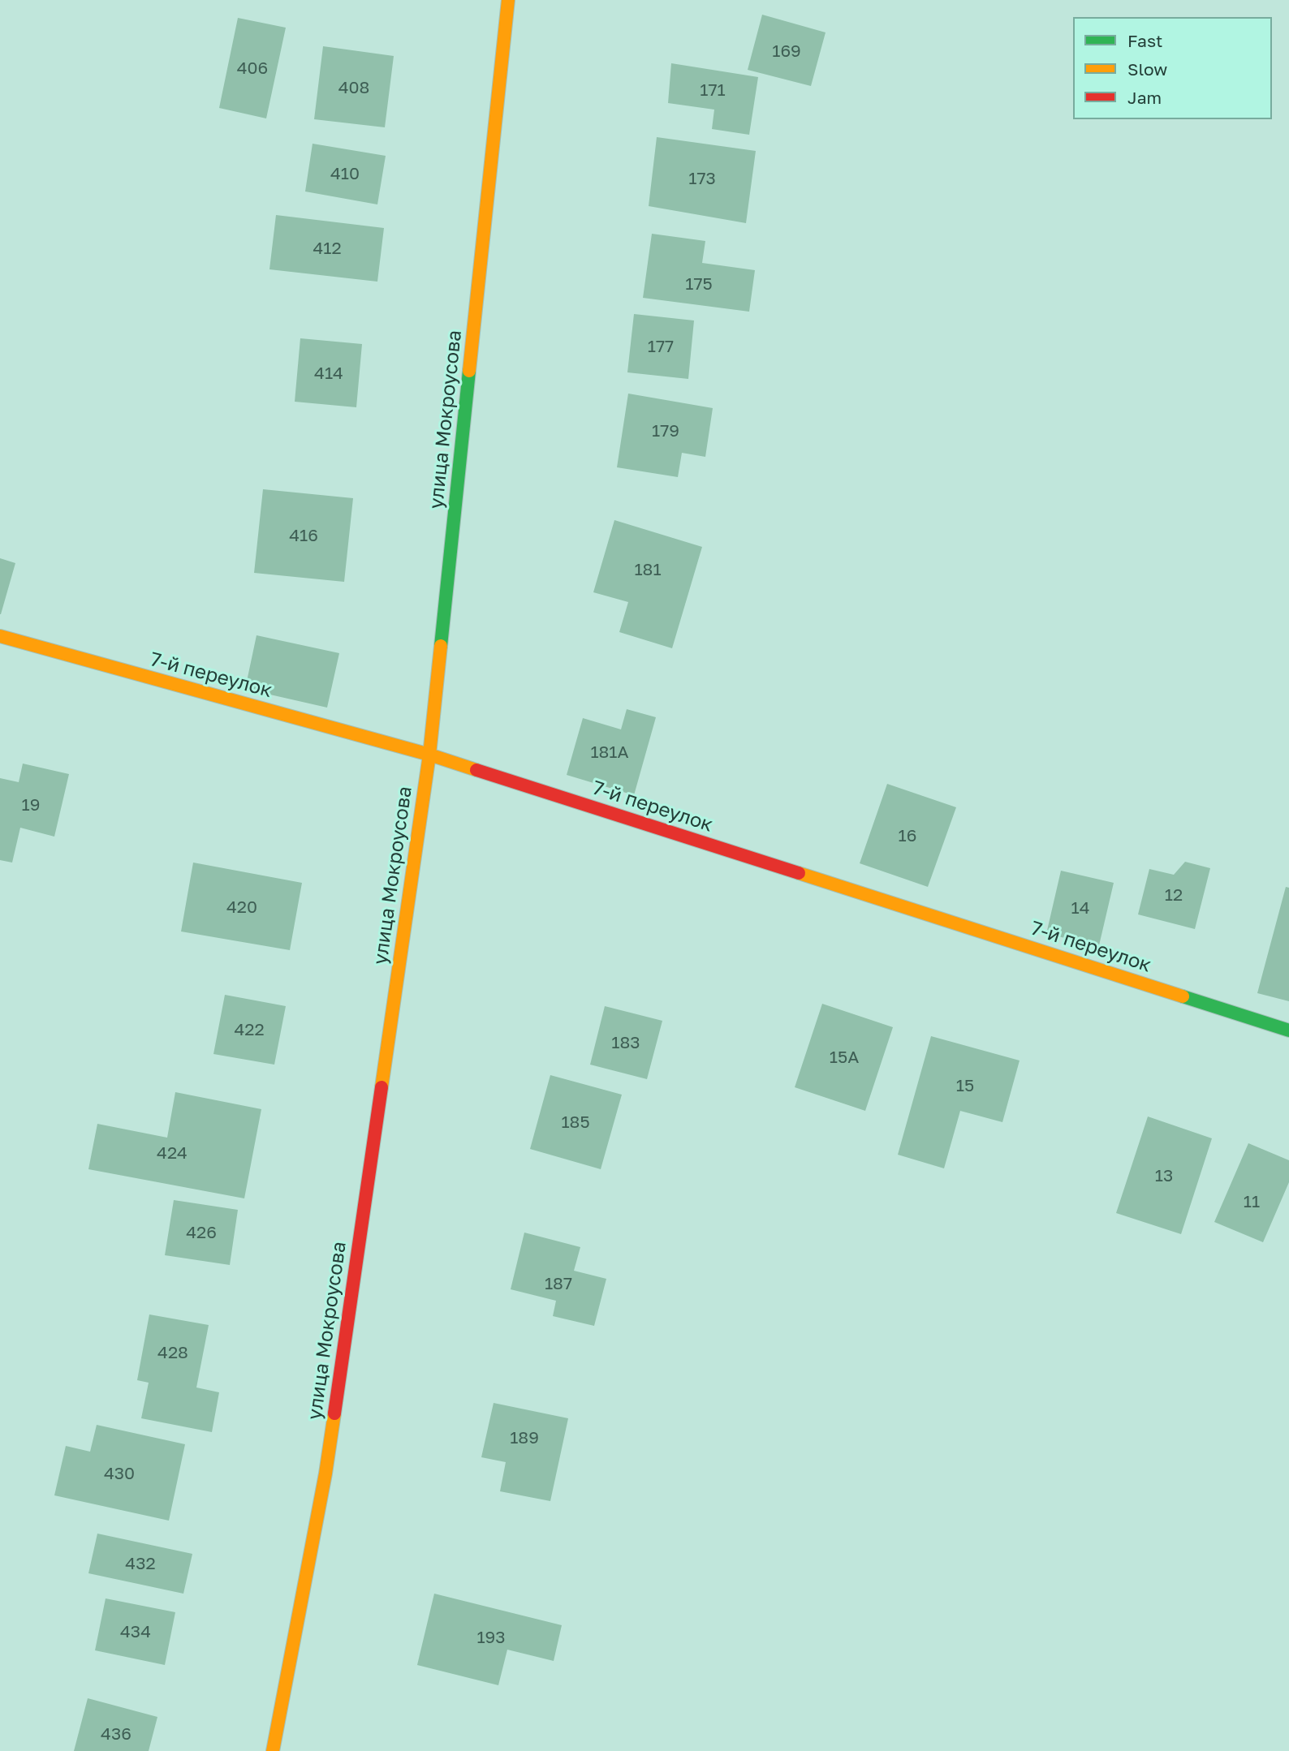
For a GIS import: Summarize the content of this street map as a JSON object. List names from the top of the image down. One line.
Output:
{"streets":{"street":["улица Мокроусова","7-й переулок"]},"crossings":[["улица Мокроусова","7-й переулок"]],"house_numbers":["169","406","408","171","410","173","412","175","177","414","179","416","181","181А","19","16","12","420","14","422","183","15А","15","185","424","13","11","426","187","428","189","430","432","434","193","436"],"legend":["Fast","Slow","Jam"]}
